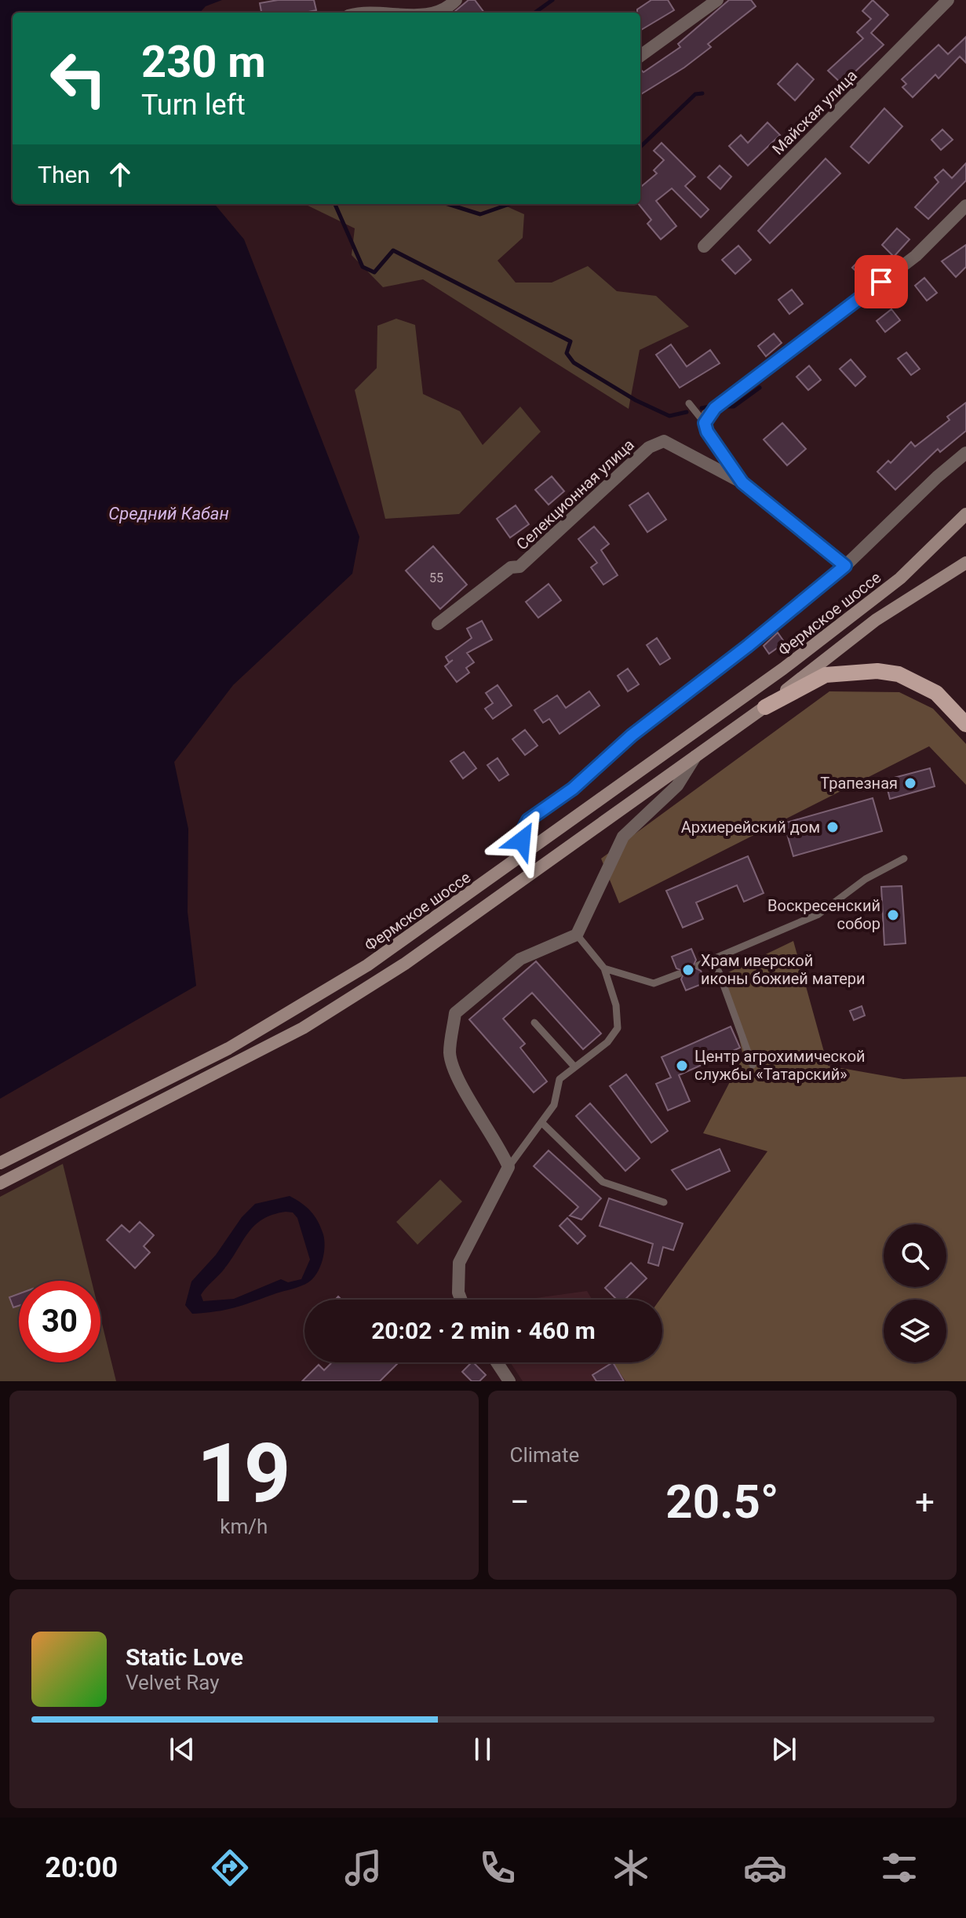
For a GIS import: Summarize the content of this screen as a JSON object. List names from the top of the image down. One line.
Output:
{"streets":{"main road":["Фермское шоссе"],"street":["Майская улица","Селекционная улица"]},"water":["Средний Кабан"],"places":["Трапезная","Архиерейский дом","Воскресенский собор","Храм иверской иконы божией матери","Центр агрохимической службы «Татарский»"],"house_numbers":["55"],"page":{"turn":["230 m","Turn left"],"then":"Then","limit":"30","trip":"20:02 · 2 min · 460 m","tile":[["19","km/h"],"Climate"],"heat":["−","20.5°","+"],"song":["Static Love","Velvet Ray"],"tabs":"20:00"}}
